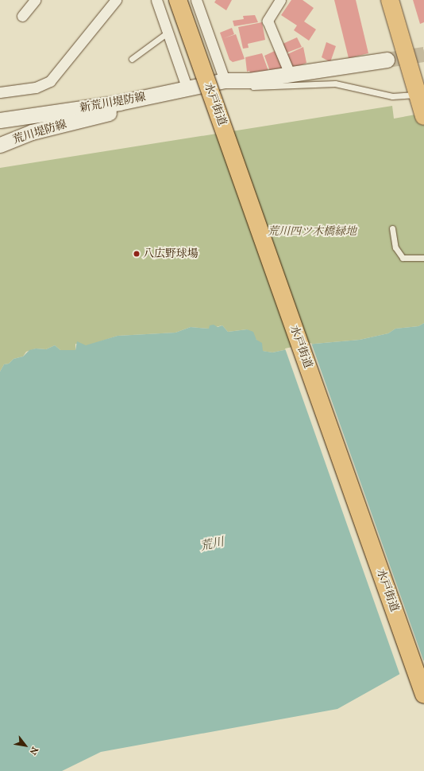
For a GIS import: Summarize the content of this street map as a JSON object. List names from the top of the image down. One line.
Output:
{"streets":{"highway":["水戸街道"],"main road":["新荒川堤防線","荒川堤防線"]},"crossings":[["新荒川堤防線","荒川堤防線"]],"water":["荒川"],"parks":["荒川四ツ木橋緑地"],"places":["八広野球場"],"north":"bottom right"}
